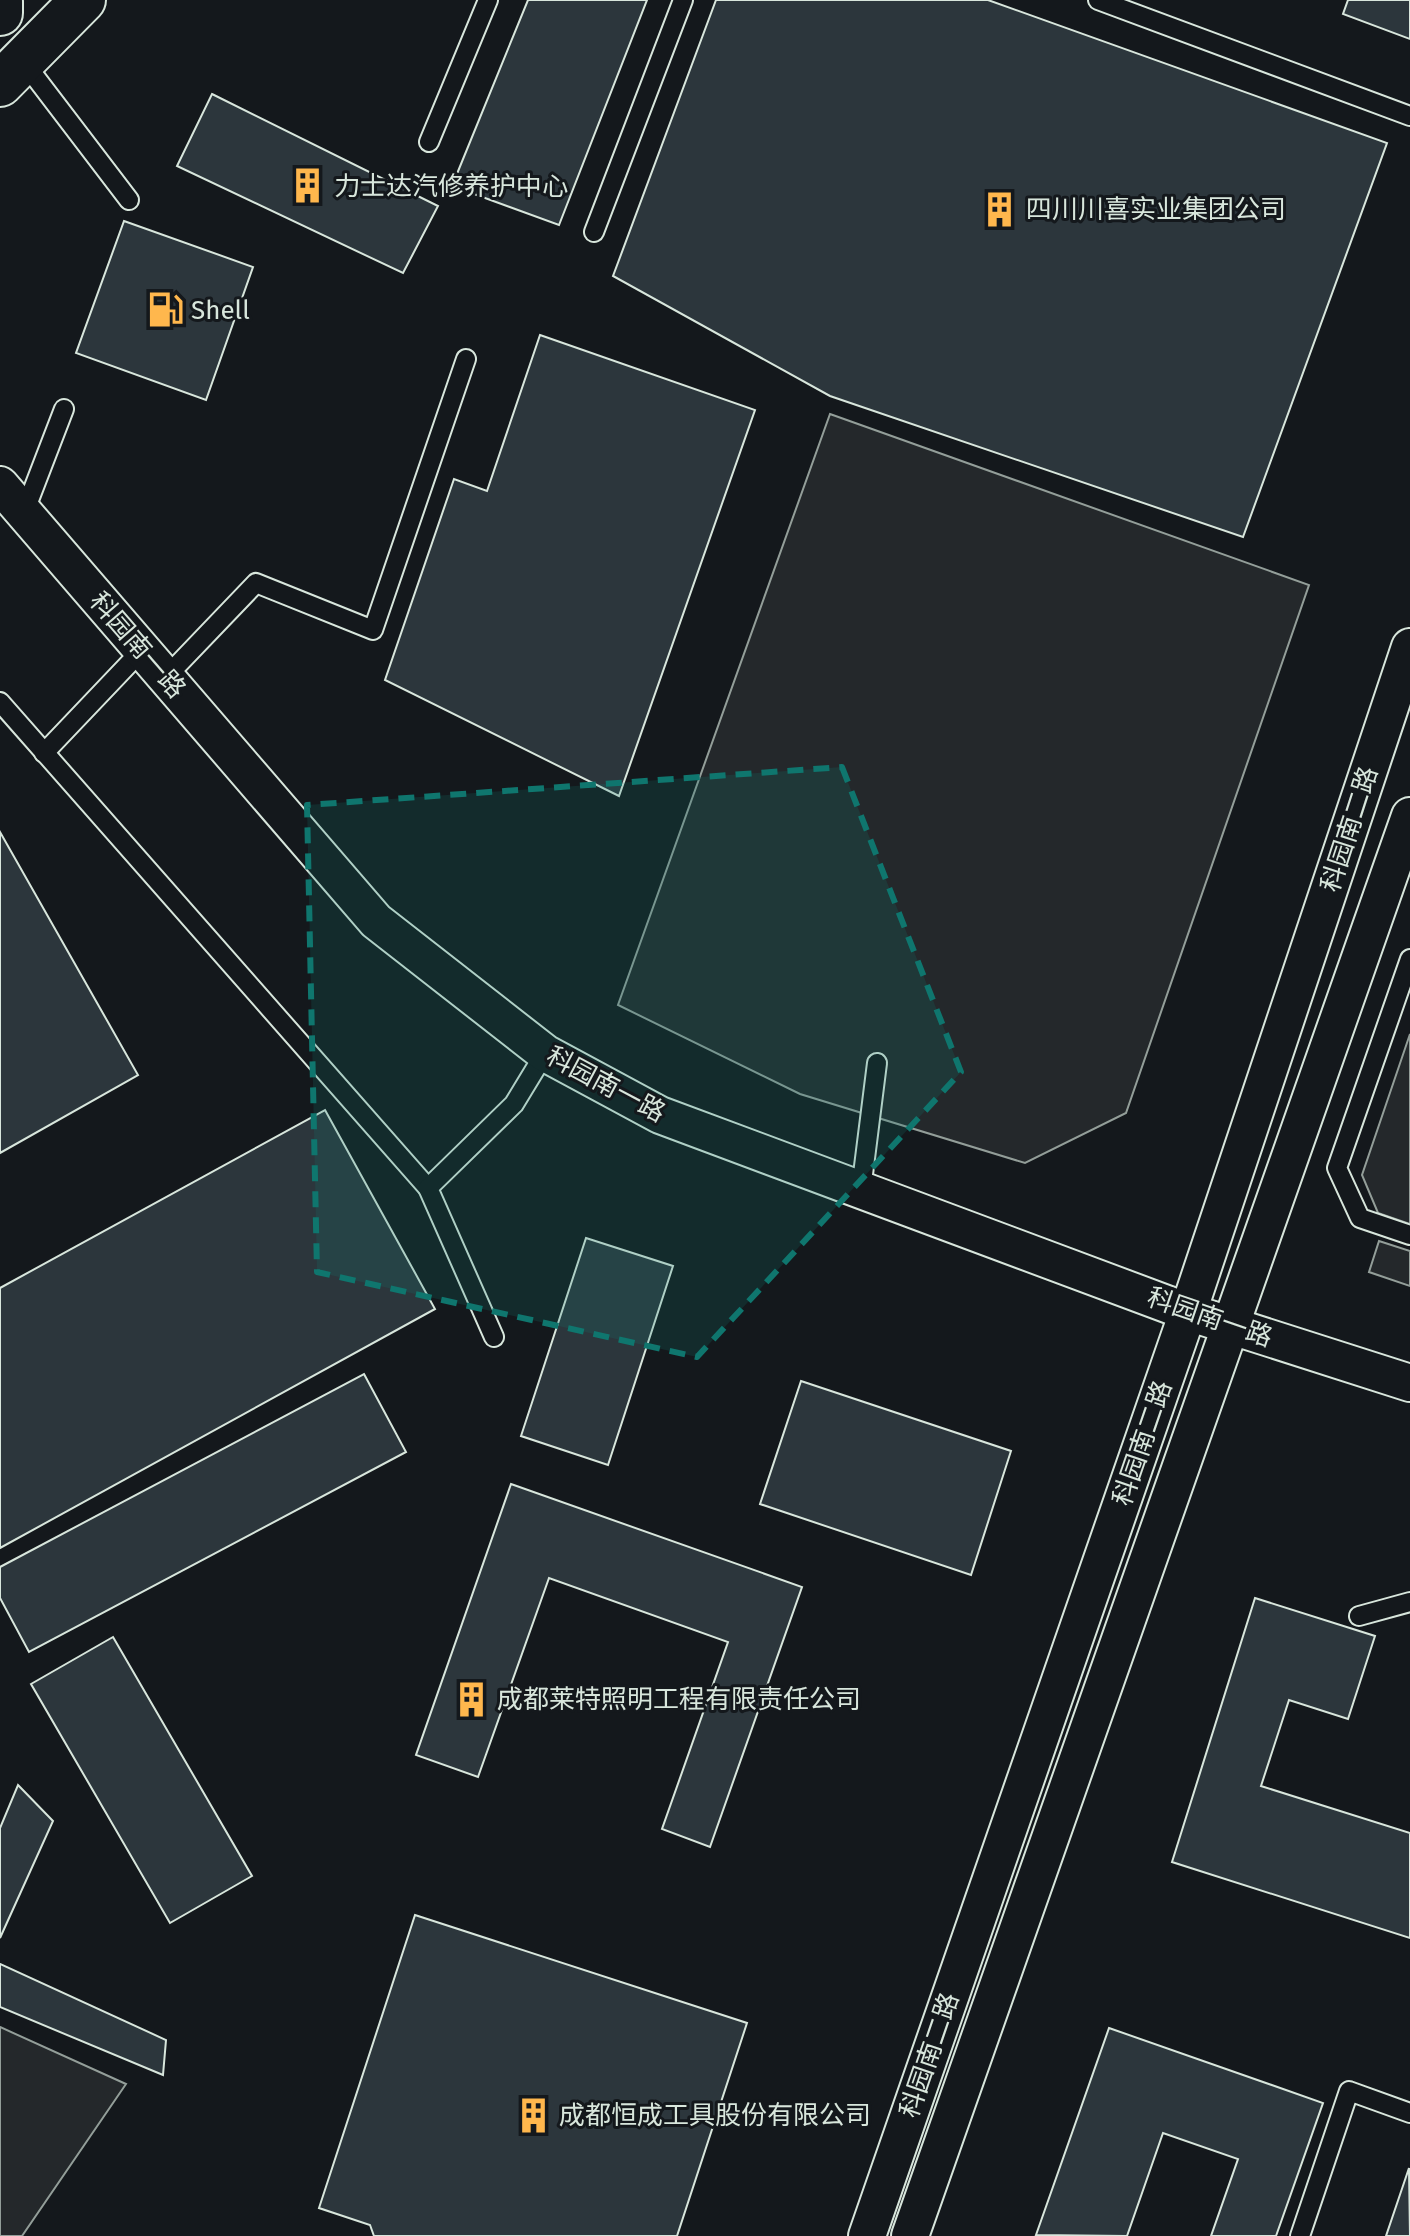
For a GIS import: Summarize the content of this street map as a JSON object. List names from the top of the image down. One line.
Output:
{"streets":{"street":["科园南一路","科园南二路"]},"crossings":[["科园南一路","科园南二路"]],"places":{"building":["力士达汽修养护中心","四川川喜实业集团公司","成都莱特照明工程有限责任公司","成都恒成工具股份有限公司"],"fuel station":["Shell"]}}
